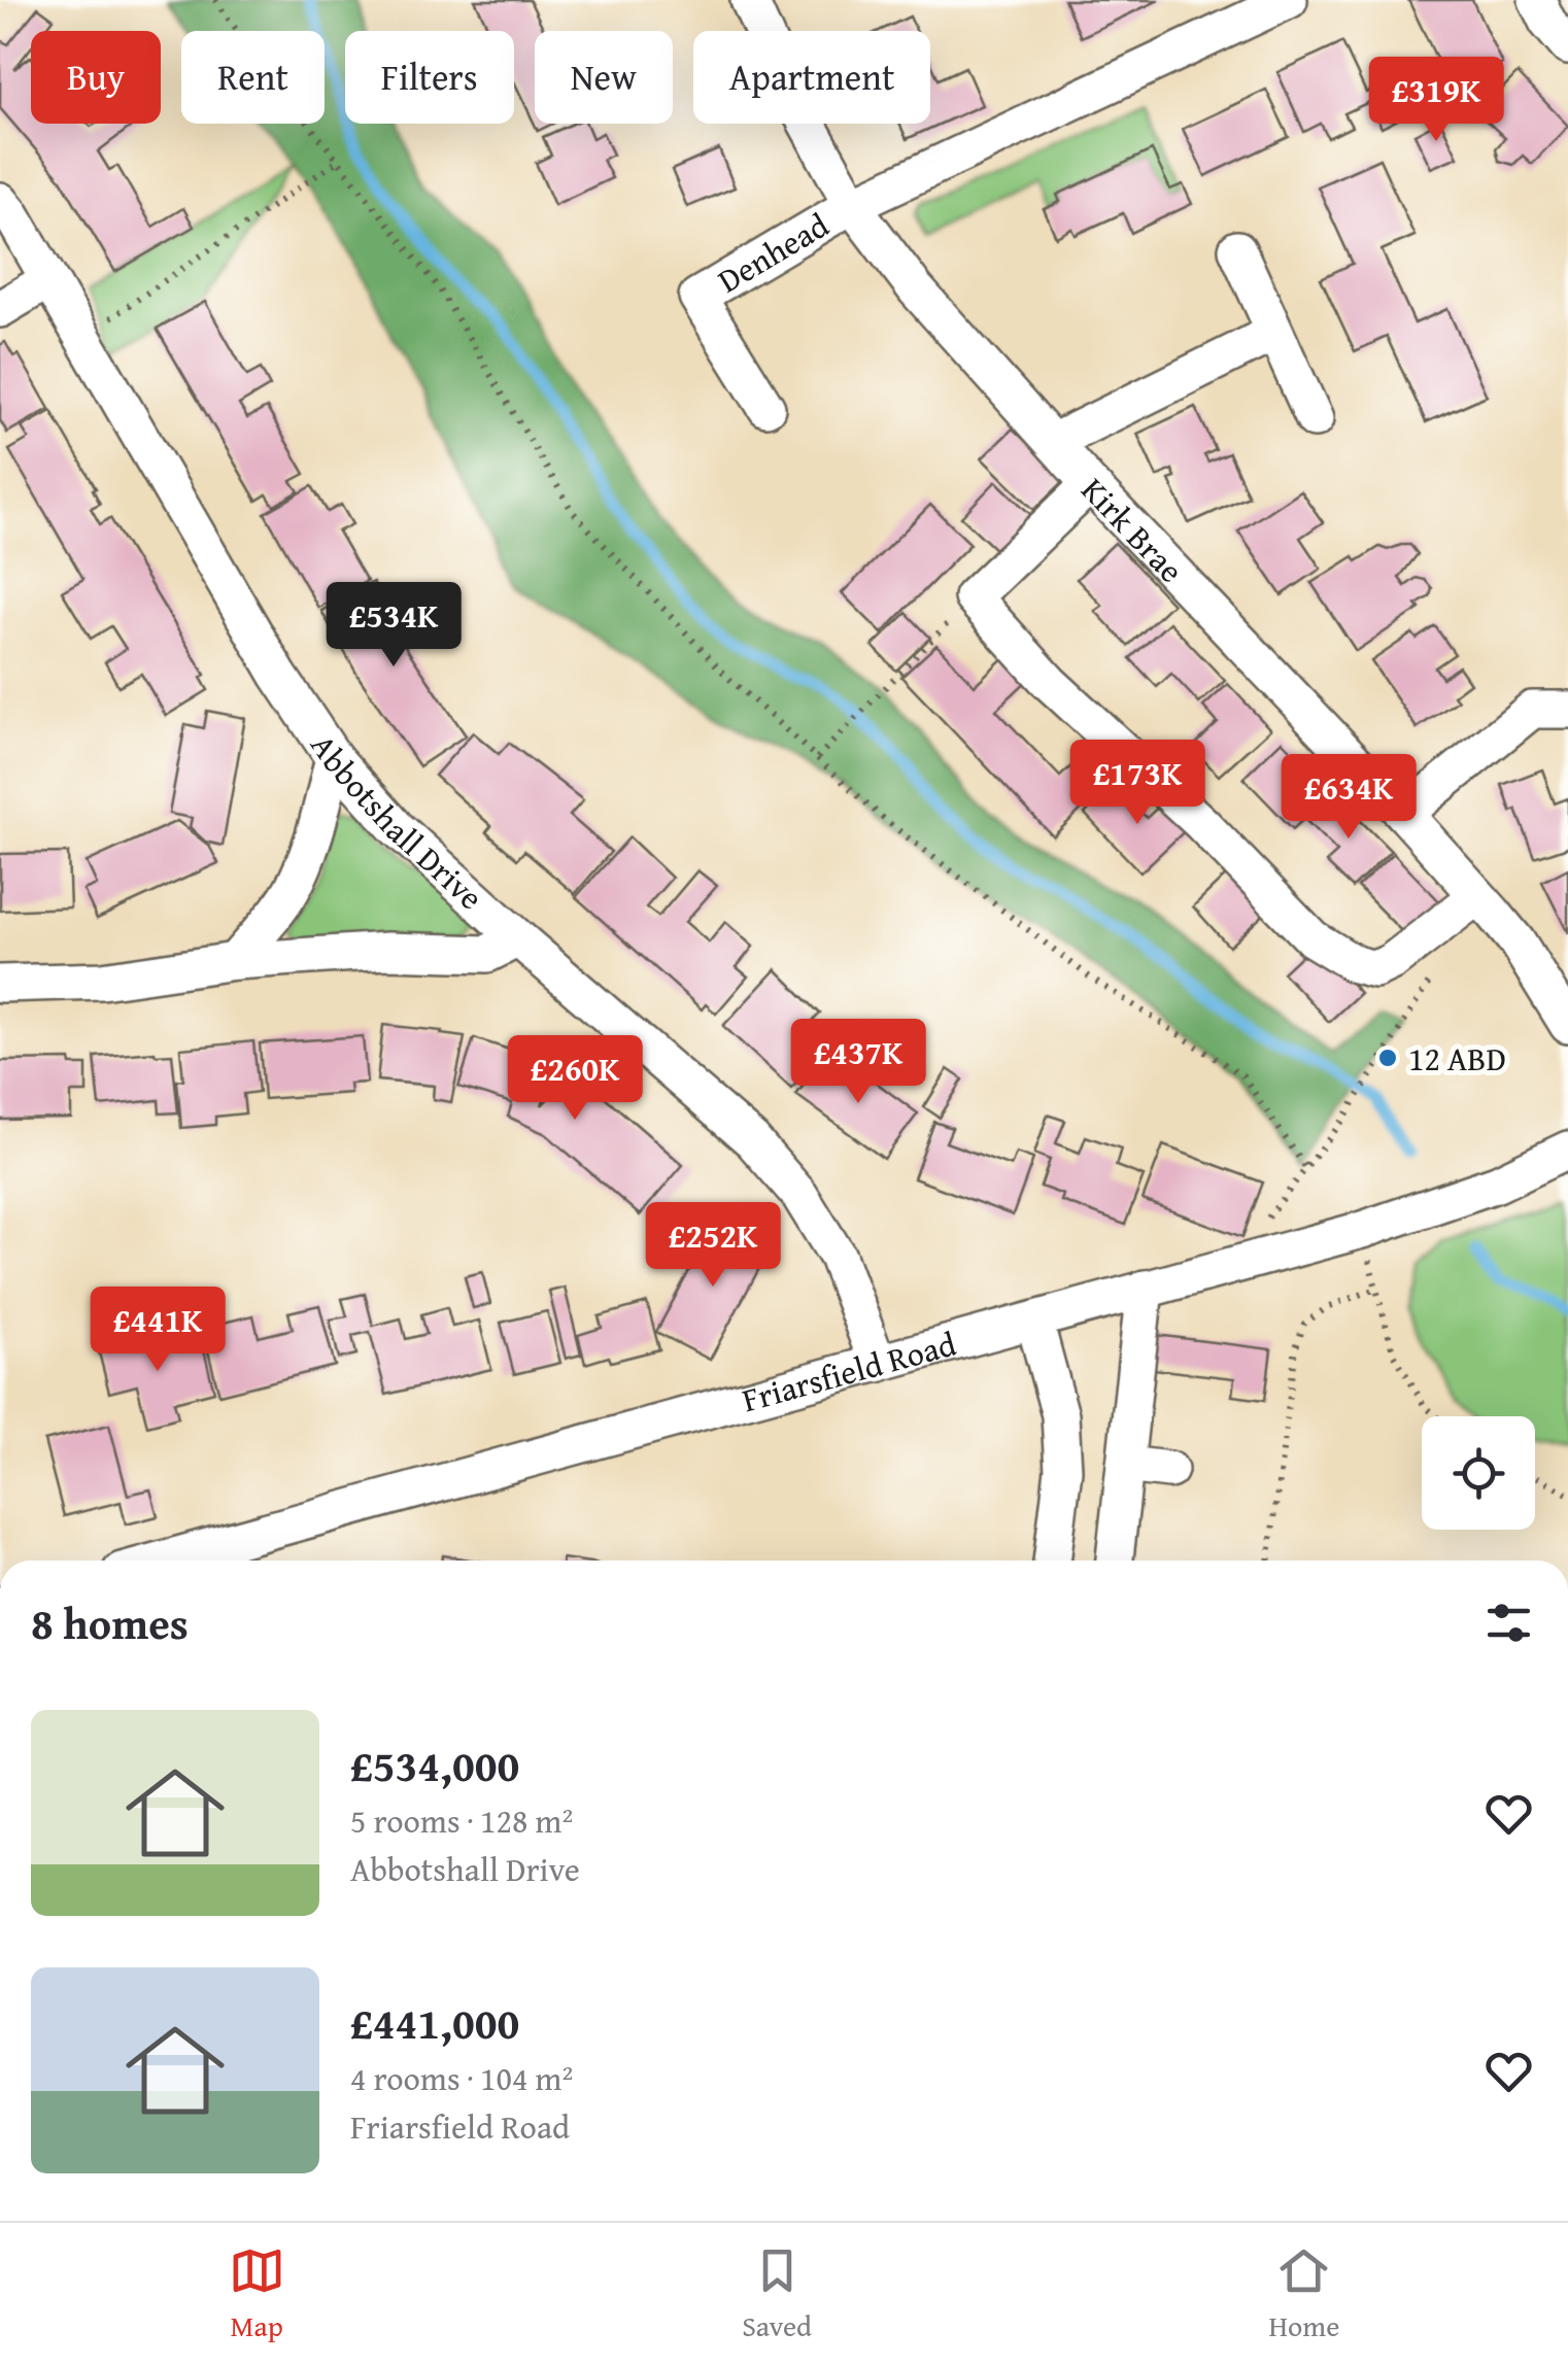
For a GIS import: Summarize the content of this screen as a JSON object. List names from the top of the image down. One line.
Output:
{"streets":{"street":["Denhead","Kirk Brae","Abbotshall Drive","Friarsfield Road"]},"crossings":[["Denhead","Kirk Brae"],["Abbotshall Drive","Friarsfield Road"]],"places":["12 ABD"],"page":{"chip":["Buy","Rent","Filters","New","Apartment"],"price":["£319K","£534K","£173K","£634K","£437K","£260K","£252K","£441K"],"heading":"8 homes","list":[{"name":"£534,000","note":"5 rooms · 128 m² · Abbotshall Drive"},{"name":"£441,000","note":"4 rooms · 104 m² · Friarsfield Road"}],"tabs":["Map","Saved","Home"]}}
